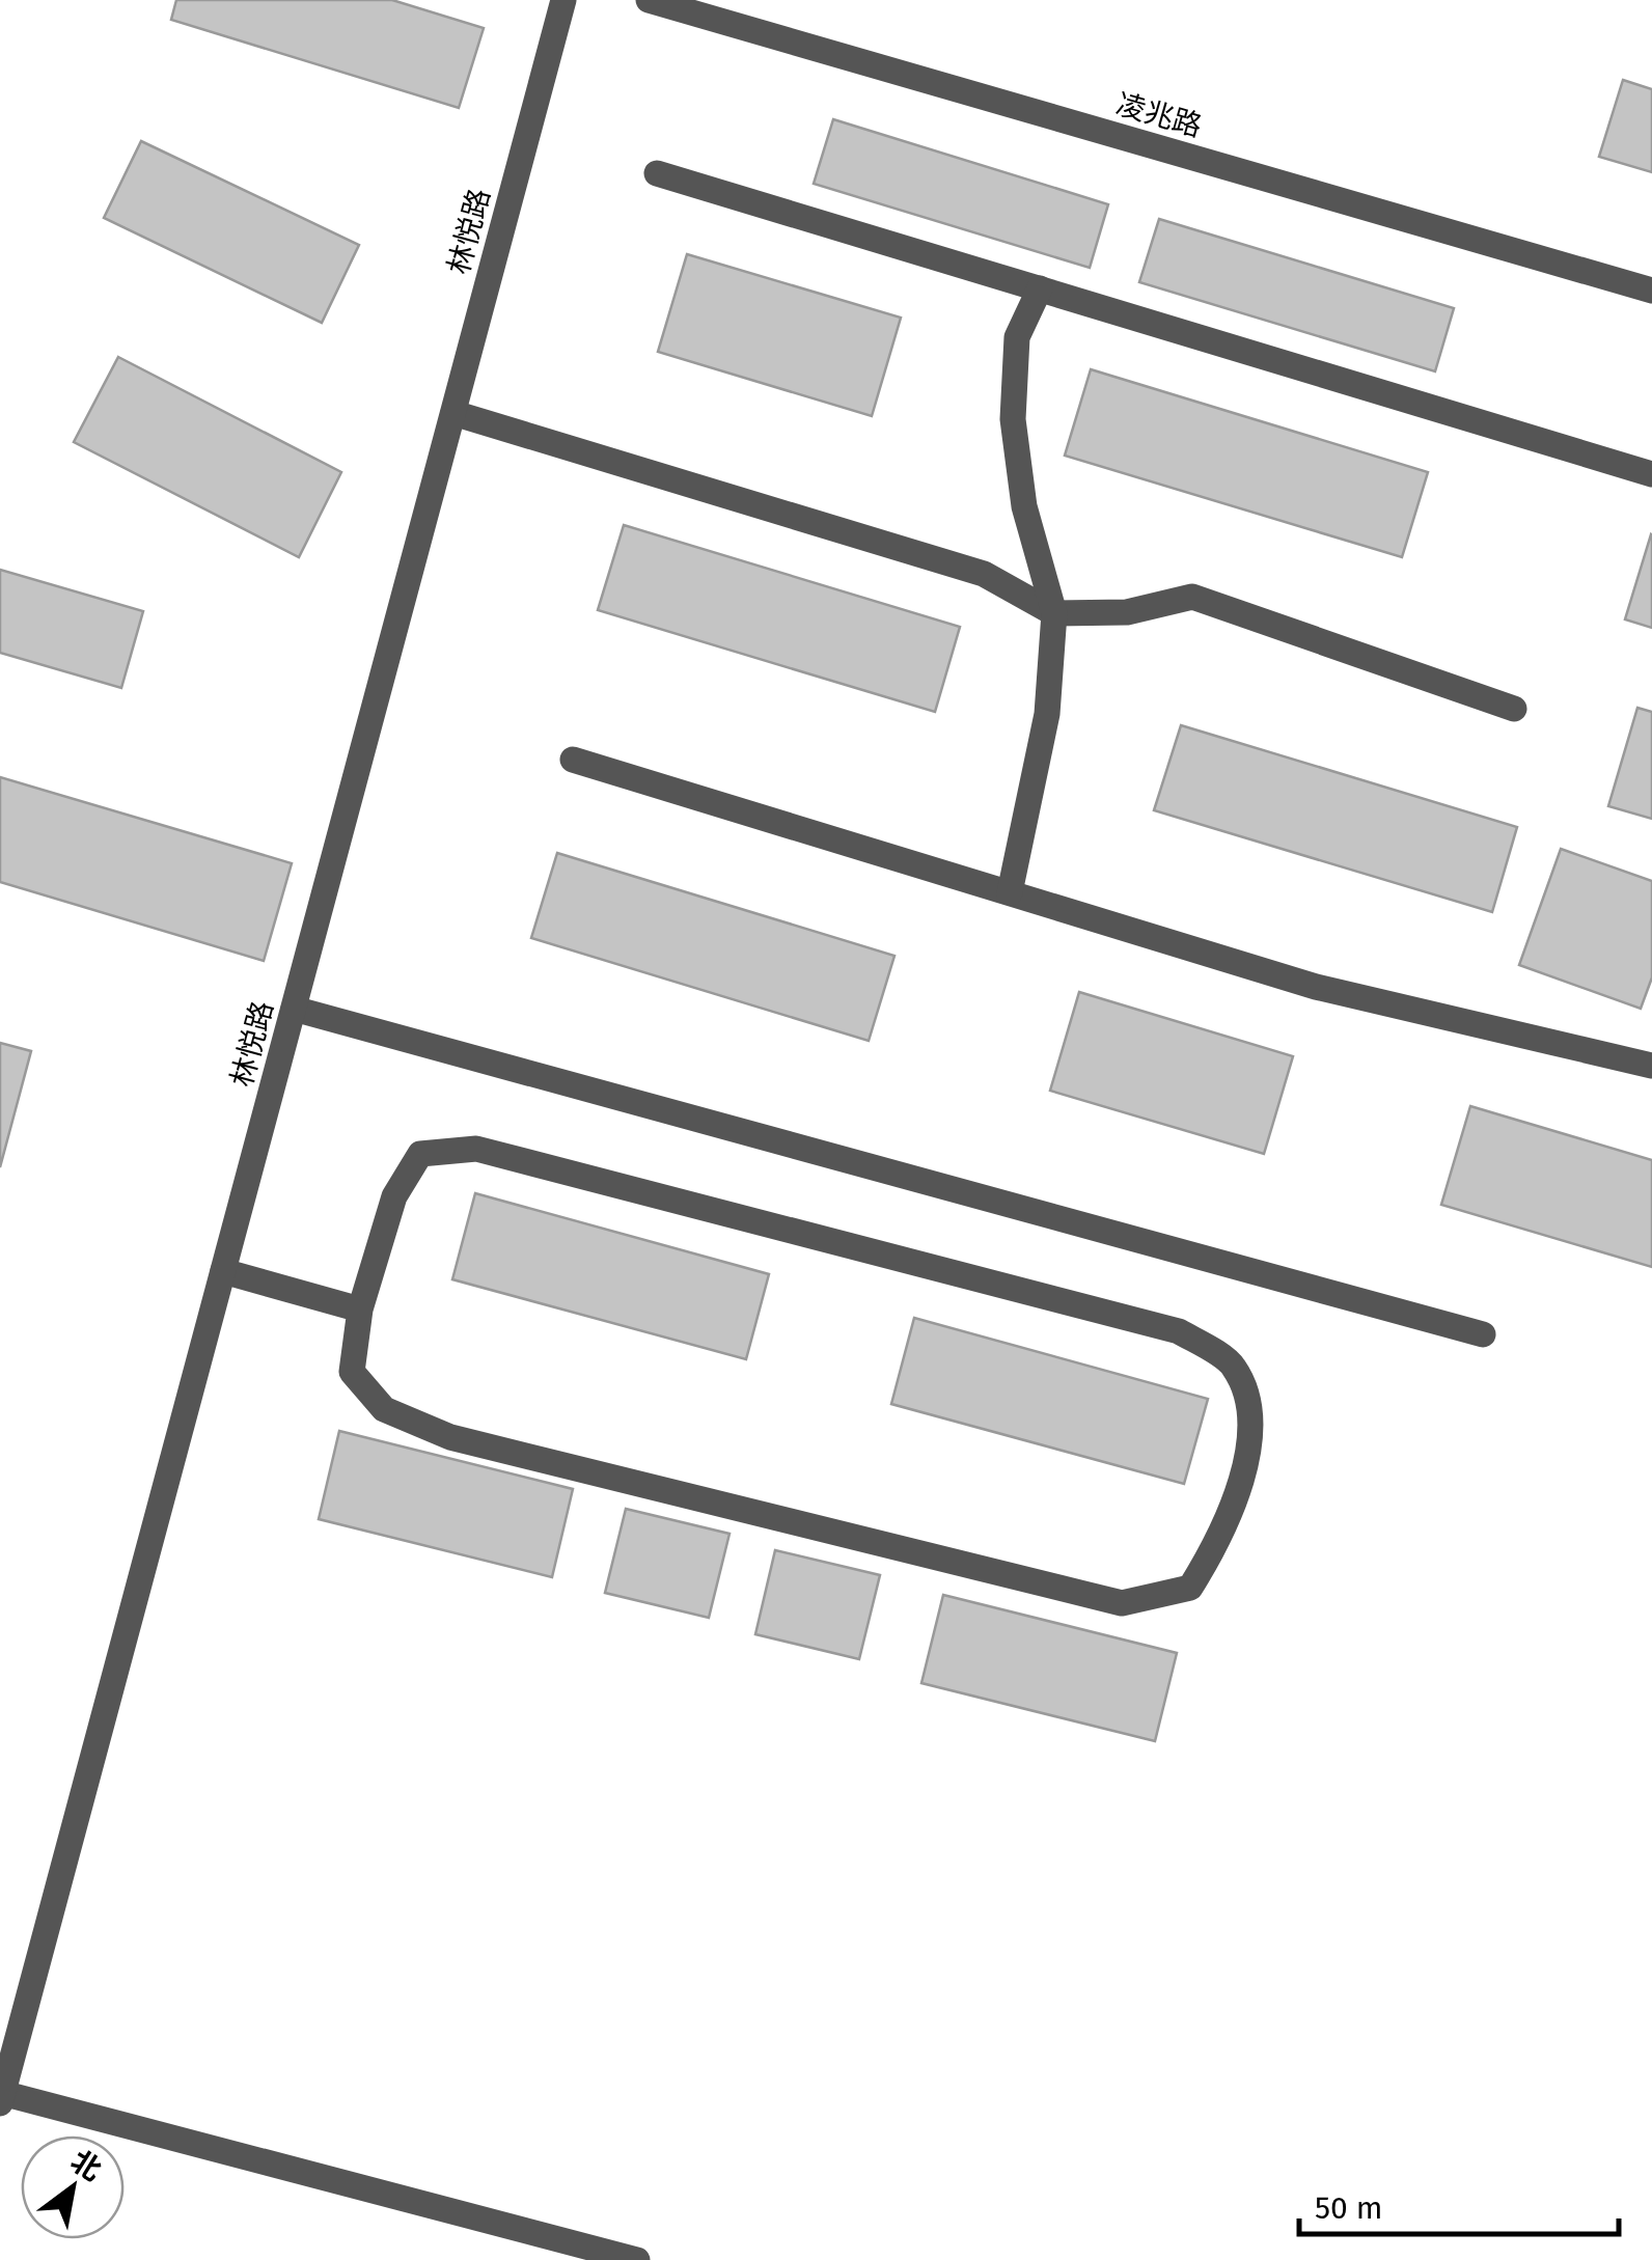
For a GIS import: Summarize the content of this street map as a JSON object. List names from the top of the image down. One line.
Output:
{"streets":{"street":["凌兆路","林悦路"]},"scale_bar":"50 m","north":"top right"}
